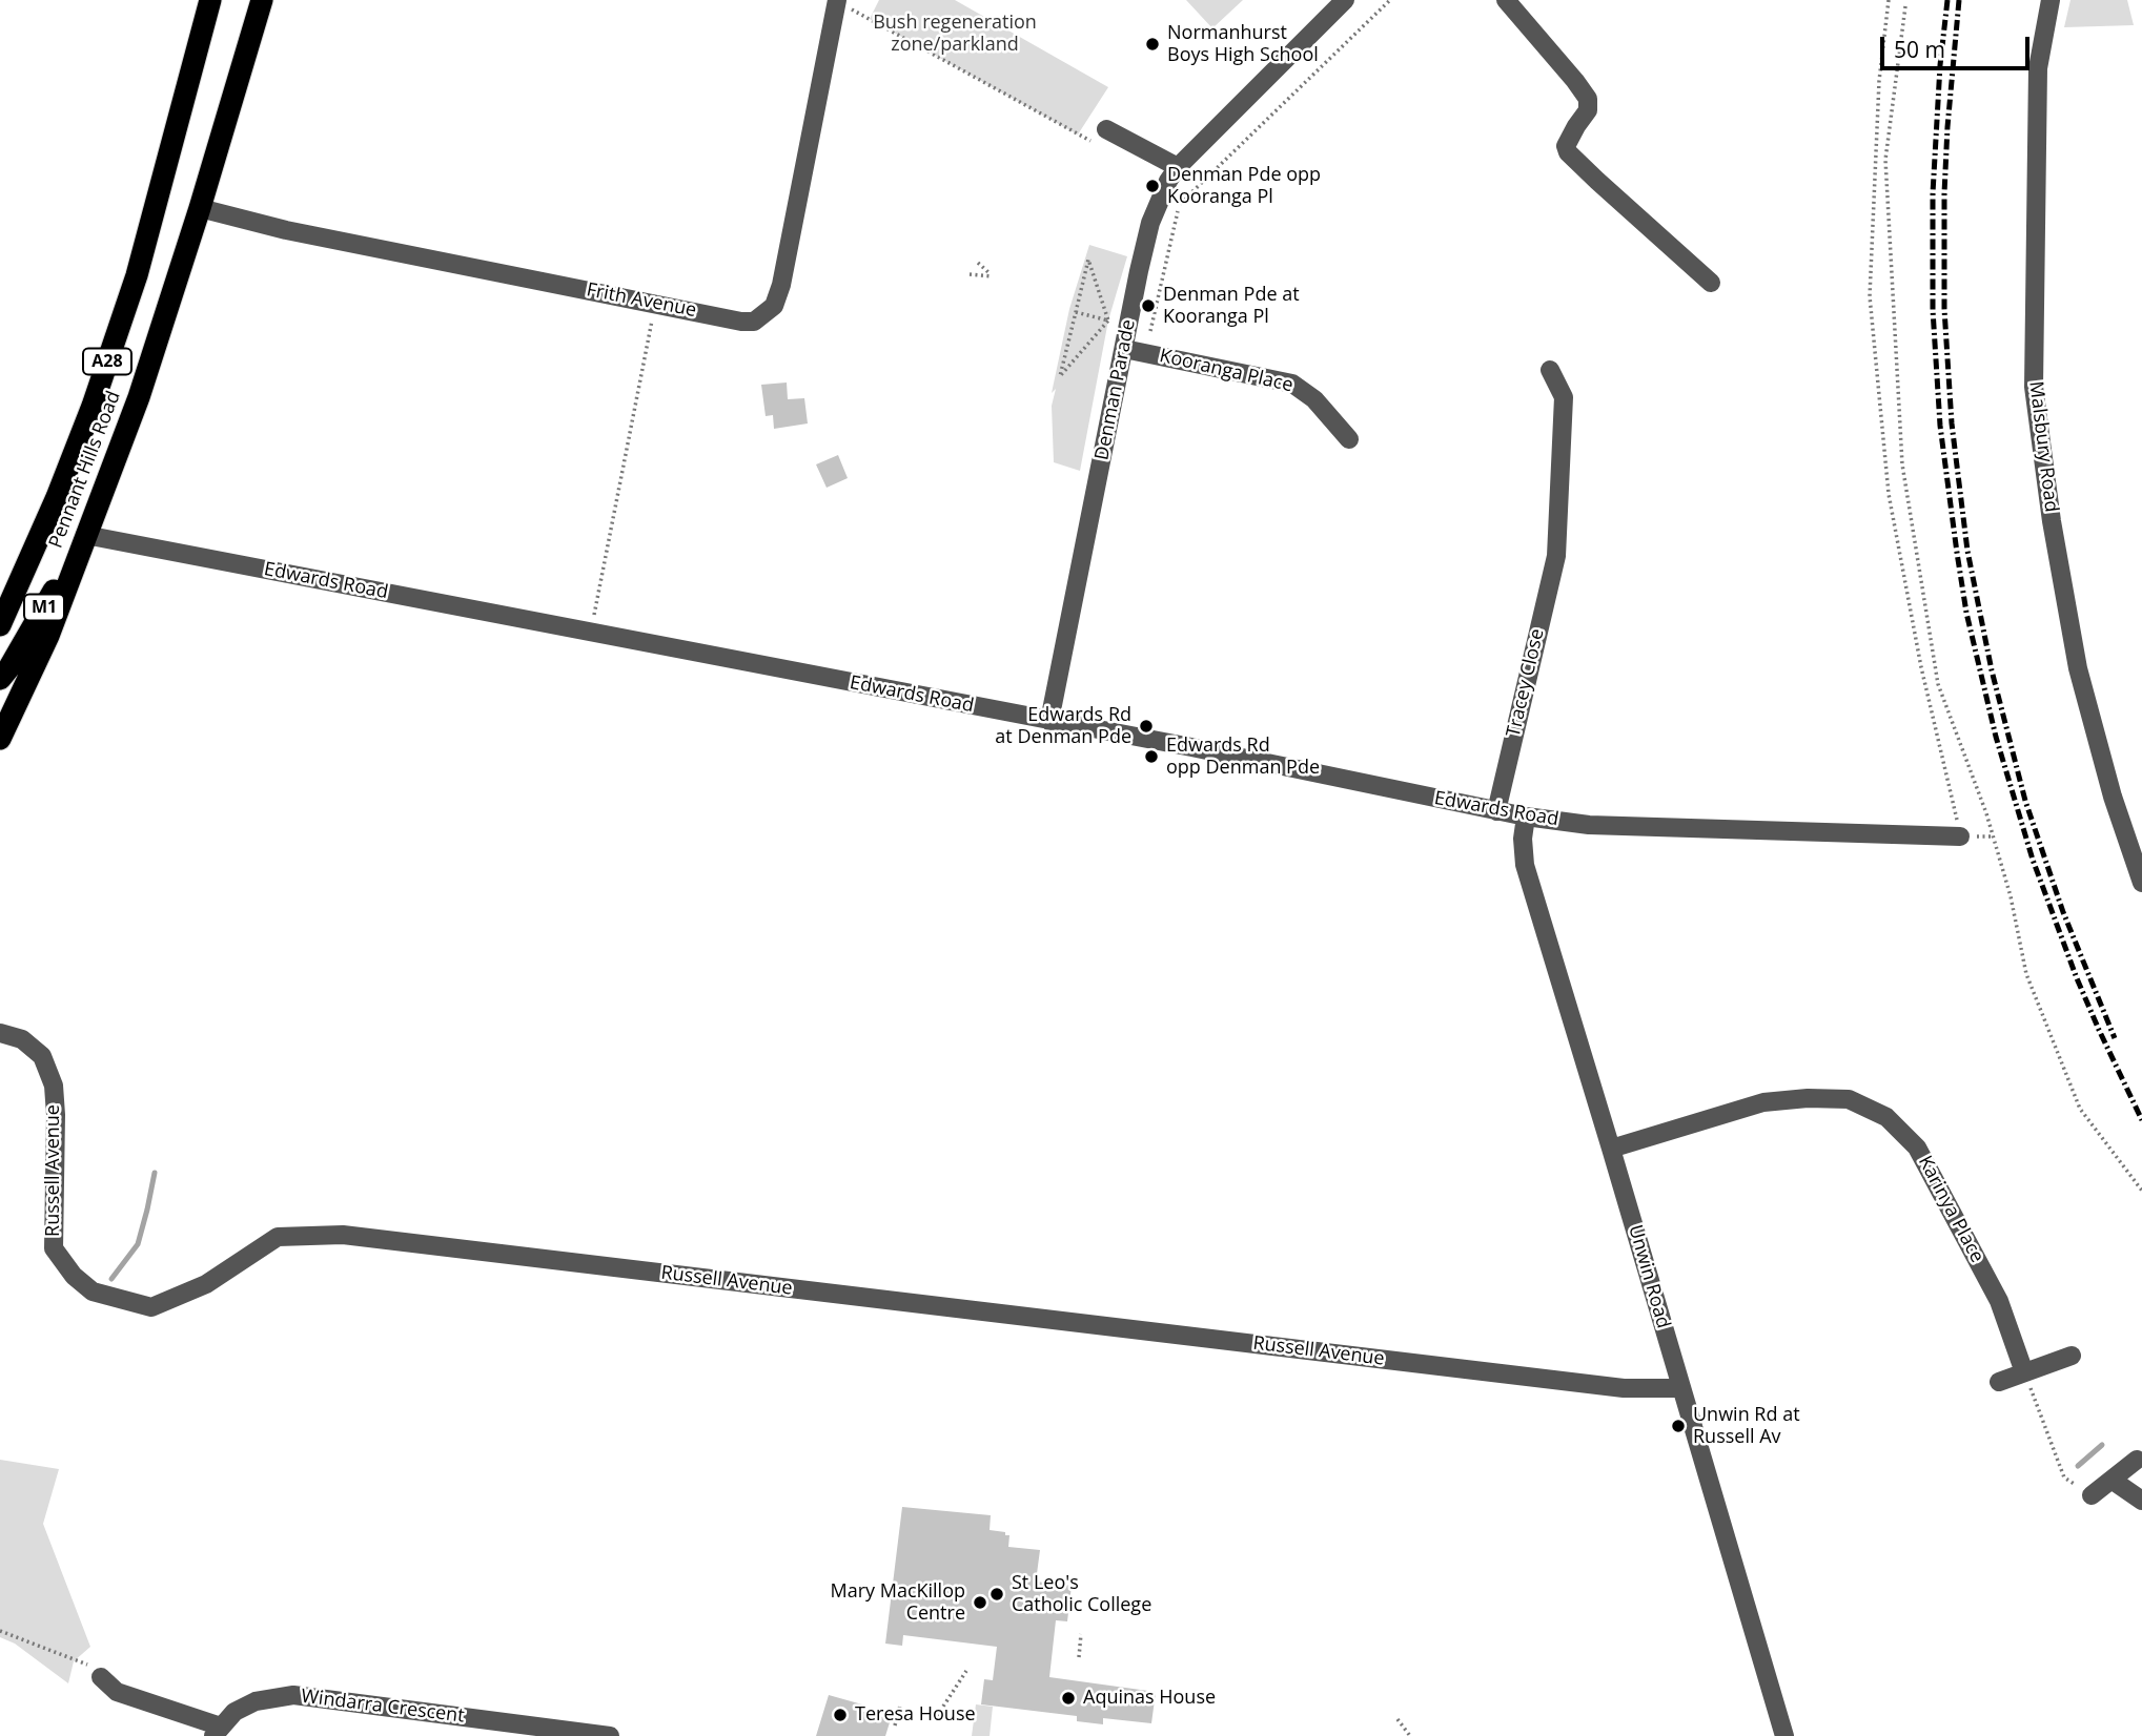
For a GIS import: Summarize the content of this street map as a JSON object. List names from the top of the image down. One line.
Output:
{"streets":{"highway":["A28","Pennant Hills Road","M1"],"street":["Frith Avenue","Kooranga Place","Denman Parade","Malsbury Road","Edwards Road","Tracey Close","Russell Avenue","Karinya Place","Unwin Road","Windarra Crescent"]},"crossings":[["Frith Avenue","Pennant Hills Road"],["Kooranga Place","Denman Parade"],["Denman Parade","Edwards Road"],["Pennant Hills Road","Edwards Road"],["Pennant Hills Road","M1"],["Edwards Road","M1"],["Edwards Road","Tracey Close"],["Edwards Road","Unwin Road"],["Russell Avenue","Unwin Road"],["Karinya Place","Unwin Road"]],"parks":["Bush regeneration zone/parkland"],"places":["Normanhurst Boys High School","Denman Pde opp Kooranga Pl","Denman Pde at Kooranga Pl","Edwards Rd at Denman Pde","Edwards Rd opp Denman Pde","Unwin Rd at Russell Av","St Leo's Catholic College","Mary MacKillop Centre","Aquinas House","Teresa House"],"scale_bar":"50 m"}
